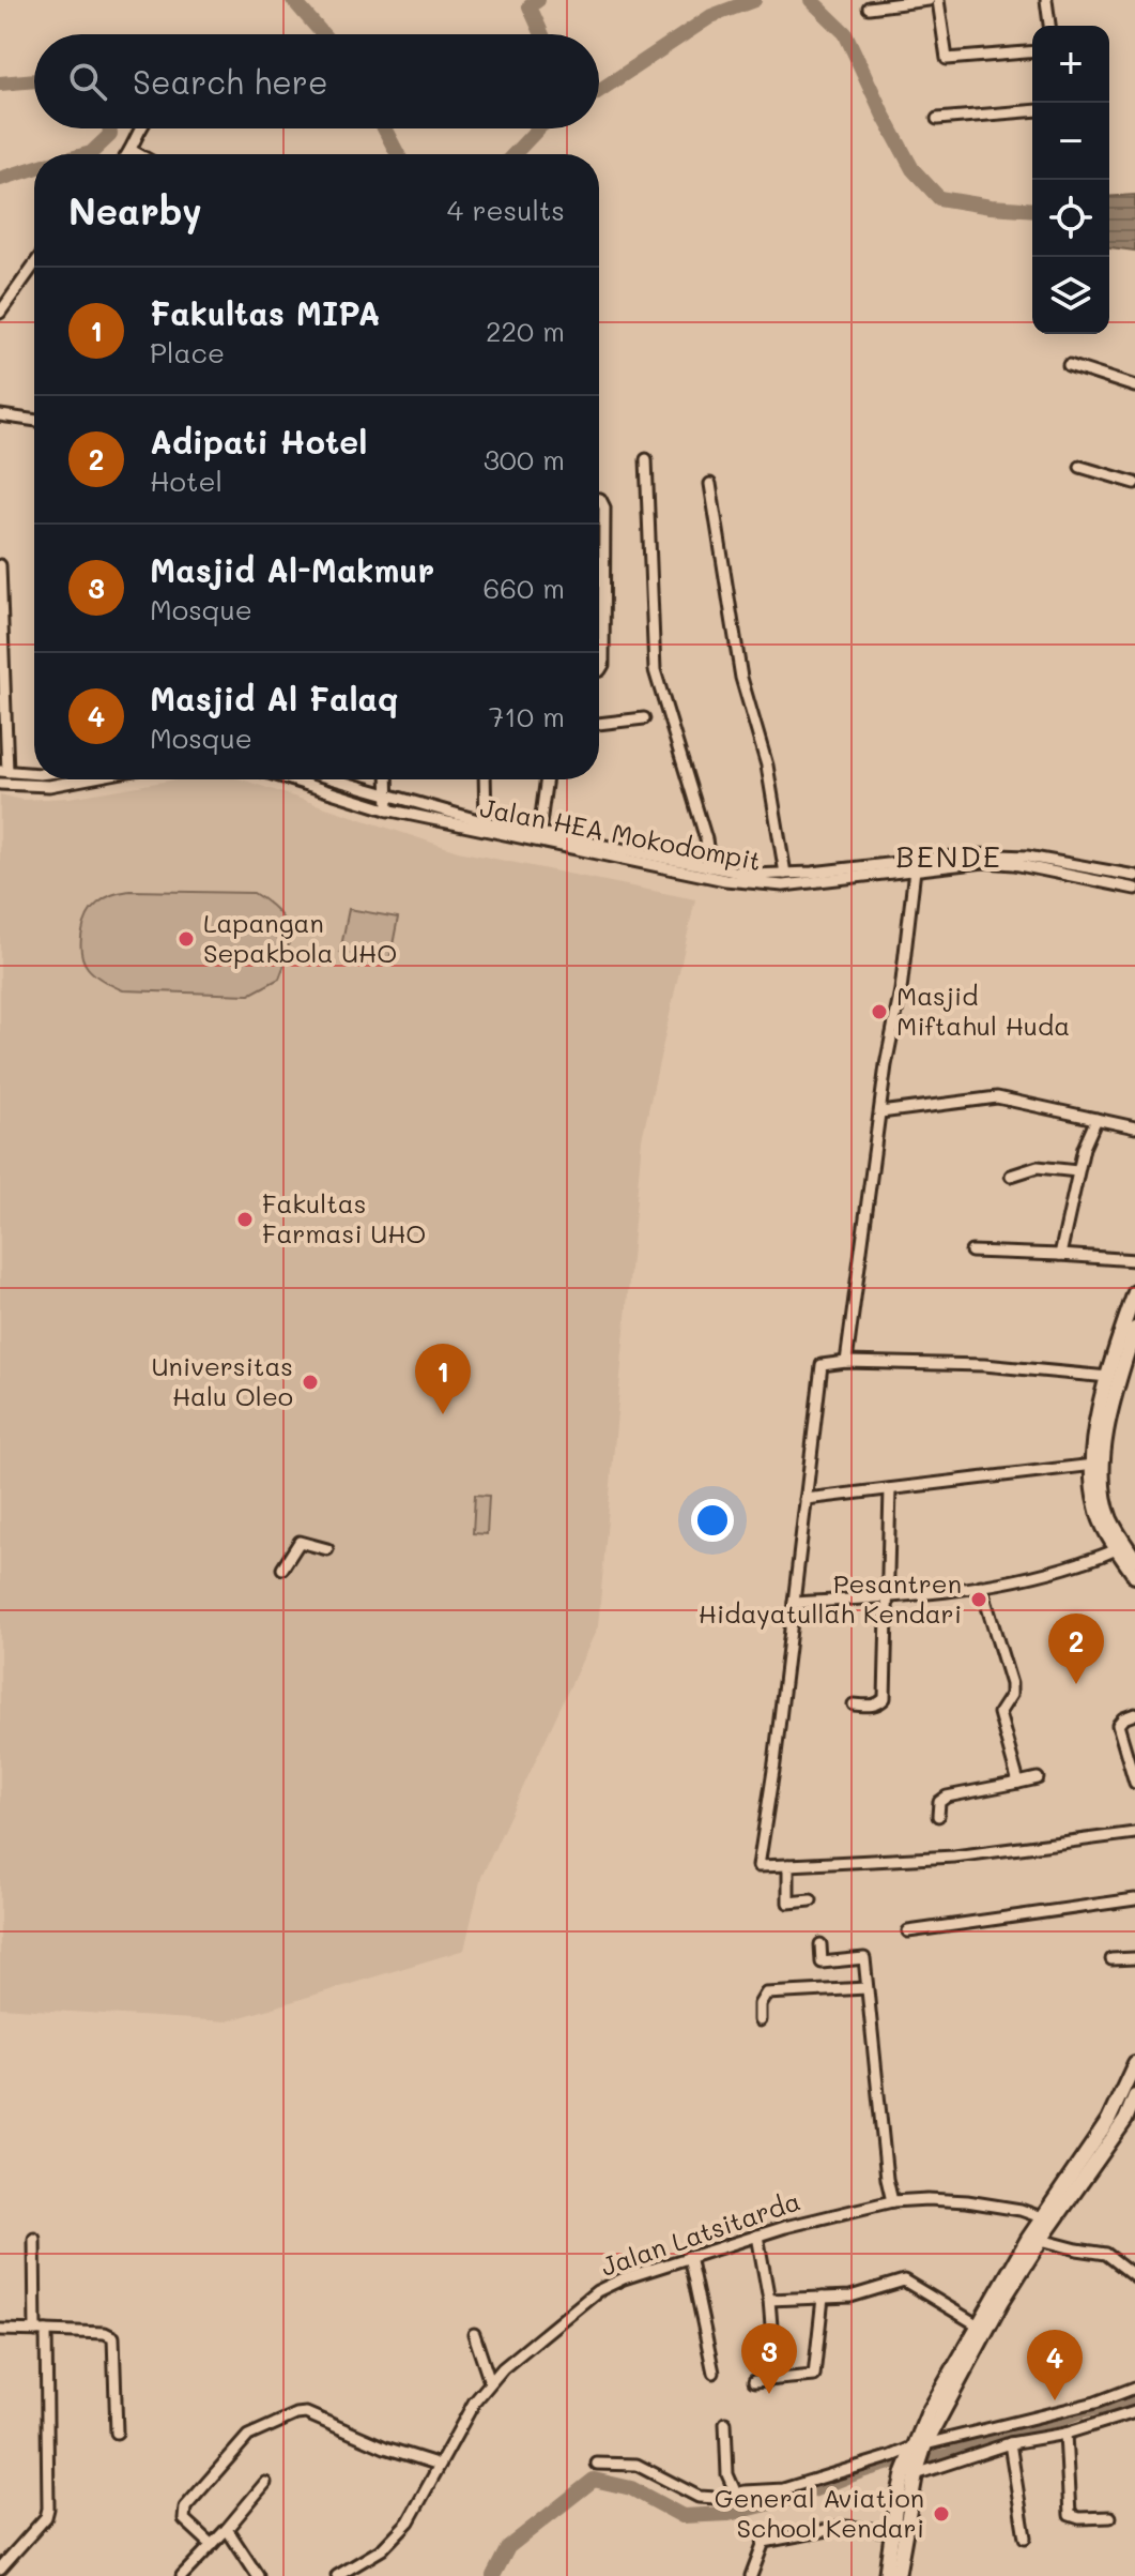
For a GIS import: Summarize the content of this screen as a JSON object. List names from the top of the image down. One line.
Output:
{"streets":{"street":["Jalan HEA Mokodompit","Jalan Latsitarda"]},"districts":["BENDE"],"places":["Lapangan Sepakbola UHO","Masjid Miftahul Huda","Fakultas Farmasi UHO","Universitas Halu Oleo","Pesantren Hidayatullah Kendari","General Aviation School Kendari"],"page":{"map_buttons":["+","−"],"search":"Search here","heading":["Nearby","4 results"],"list":[{"mark":"1","name":"Fakultas MIPA","note":"Place","value":"220 m"},{"mark":"2","name":"Adipati Hotel","note":"Hotel","value":"300 m"},{"mark":"3","name":"Masjid Al-Makmur","note":"Mosque","value":"660 m"},{"mark":"4","name":"Masjid Al Falaq","note":"Mosque","value":"710 m"}],"pins":["1","2","3","4"]}}
